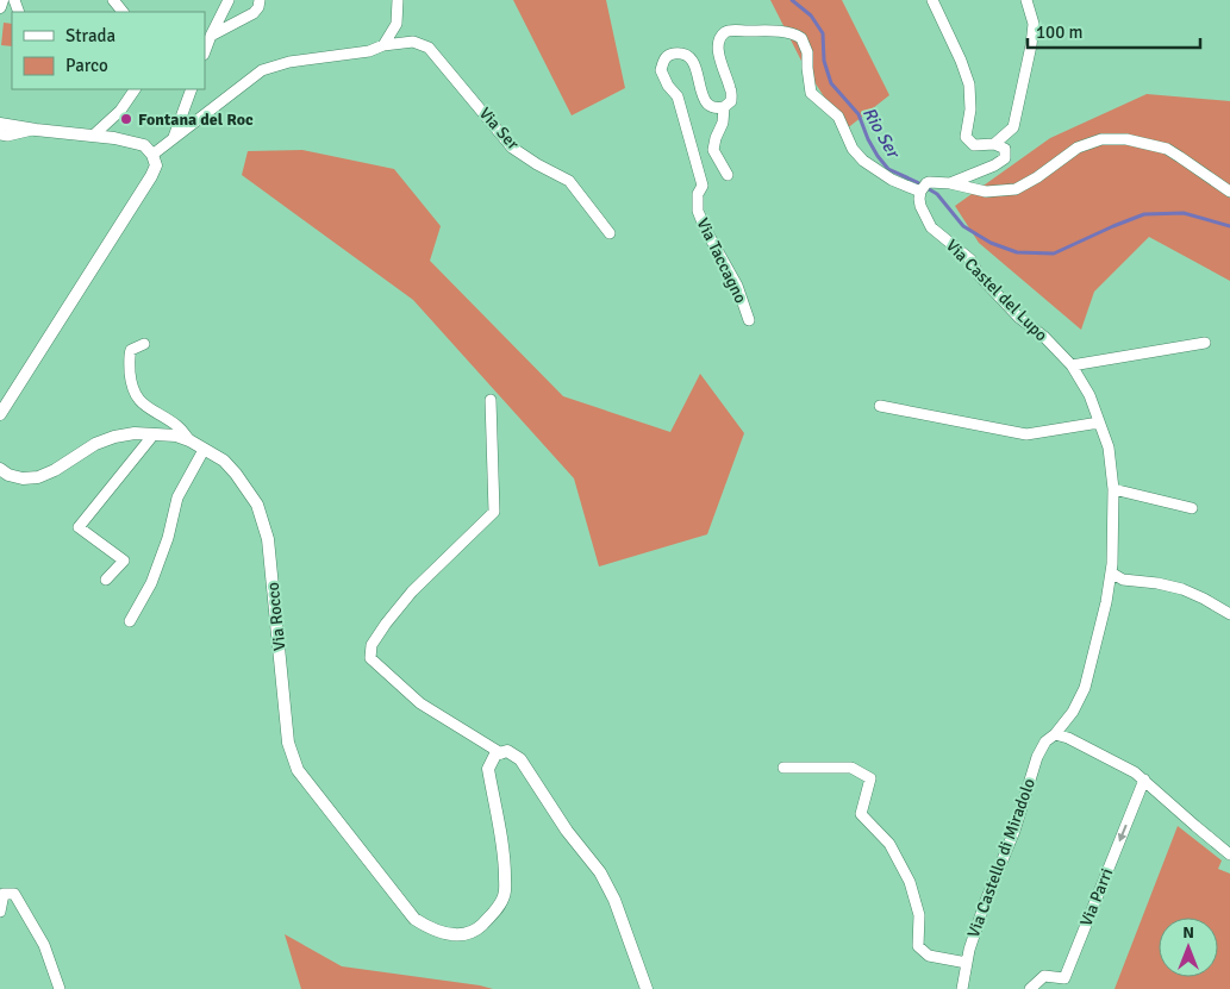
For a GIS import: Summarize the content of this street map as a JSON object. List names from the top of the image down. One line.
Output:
{"streets":{"street":["Via Ser","Via Taccagno","Via Castel del Lupo","Via Rocco","Via Castello di Miradolo","Via Parri"]},"crossings":[["Via Castel del Lupo","Via Castello di Miradolo"]],"one_way":["Via Parri"],"water":["Rio Ser"],"places":["Fontana del Roc"],"legend":["Strada","Parco"],"scale_bar":"100 m","north":"top"}
